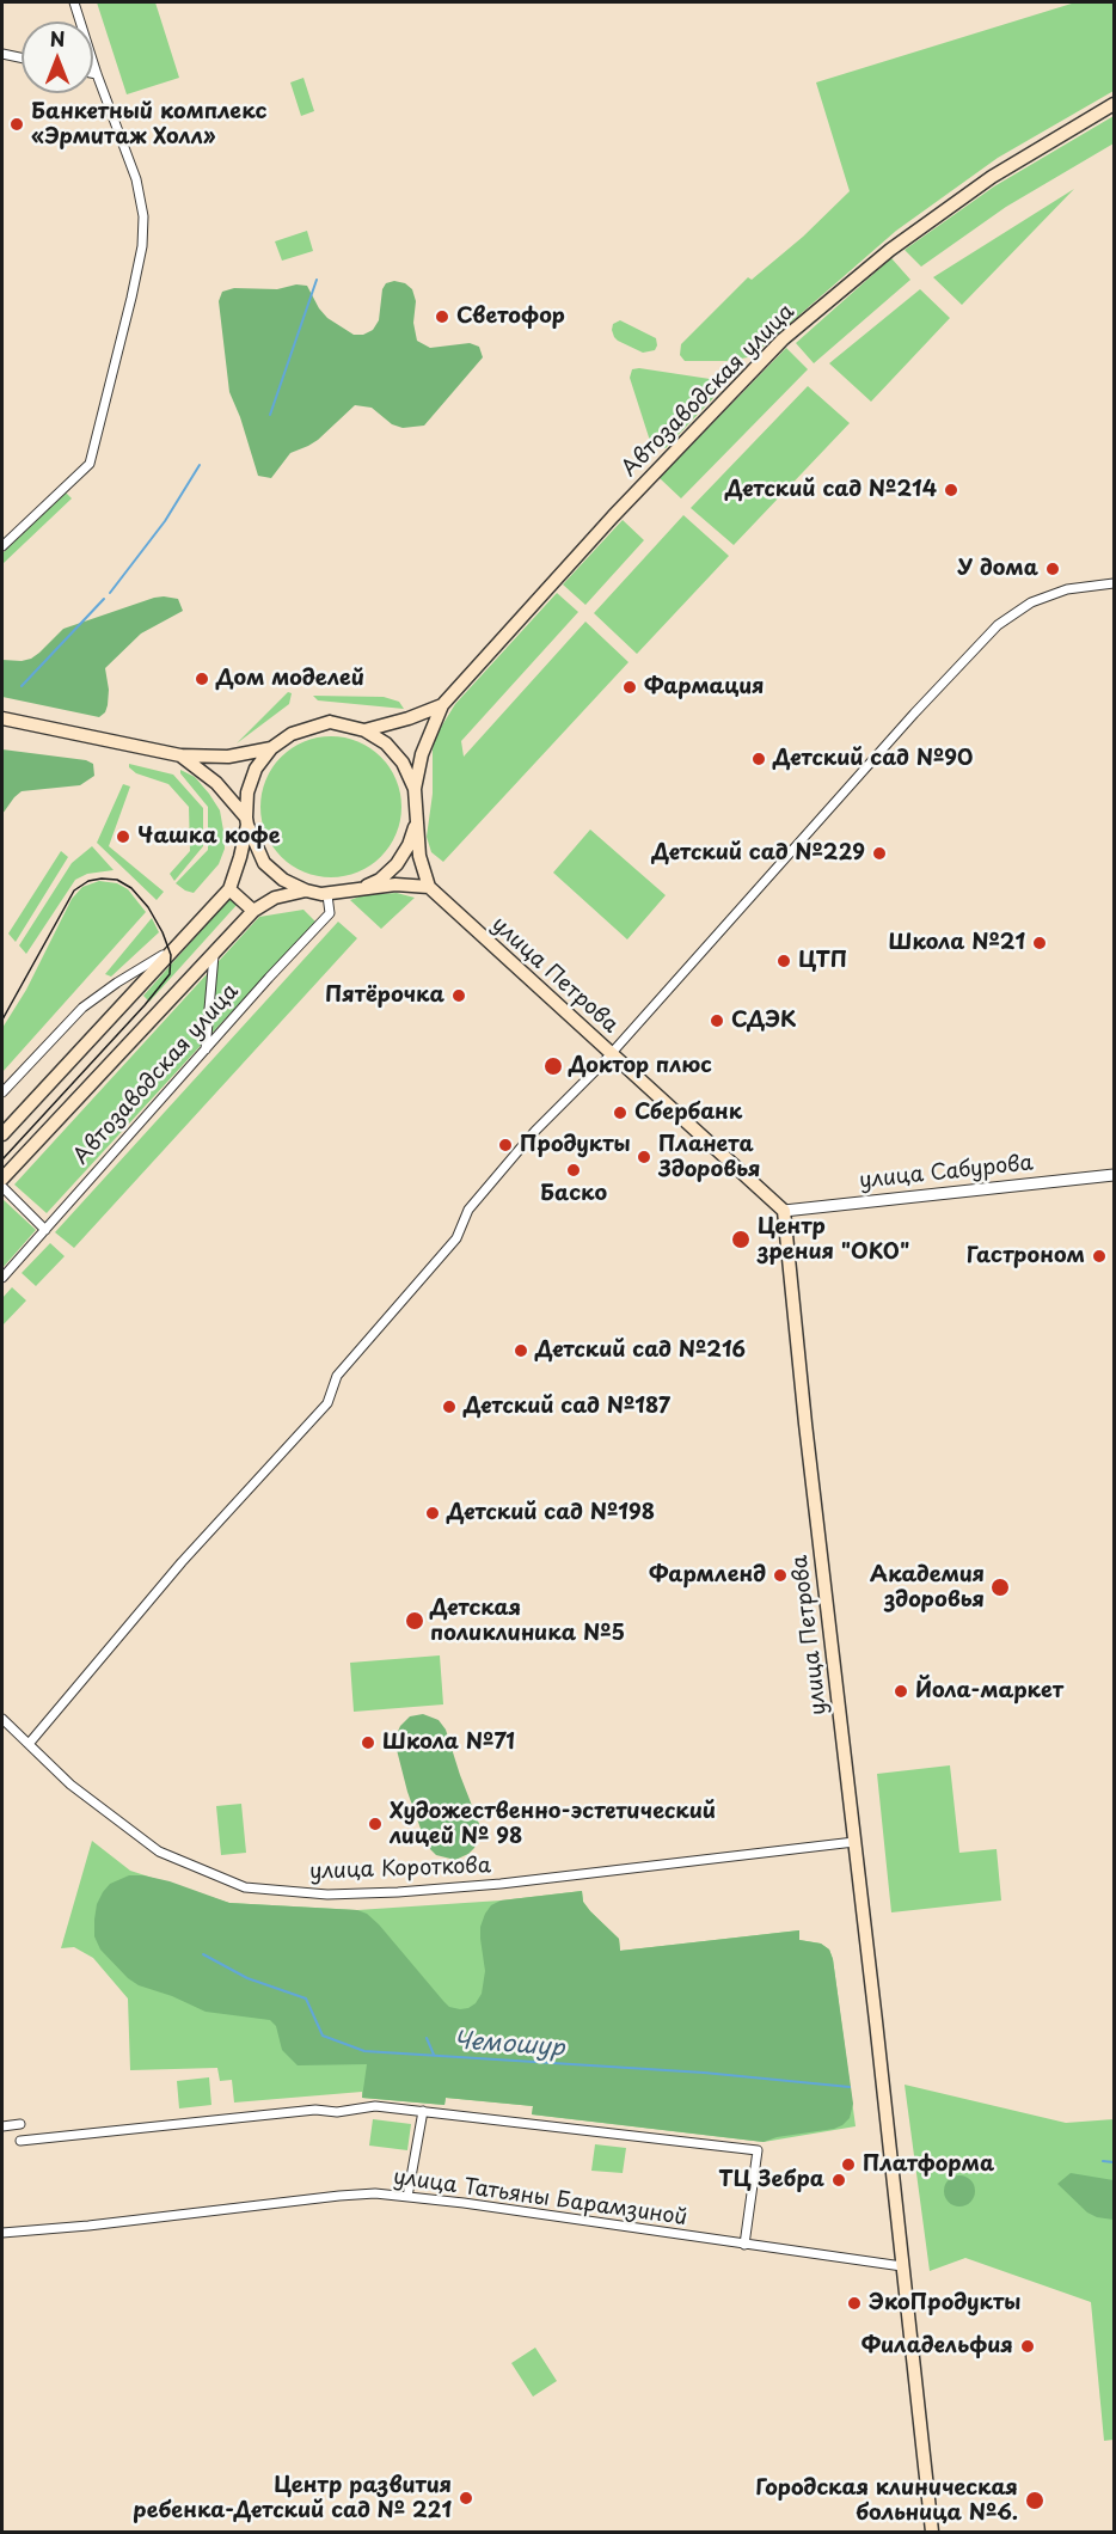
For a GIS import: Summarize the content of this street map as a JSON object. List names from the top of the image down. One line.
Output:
{"streets":{"main road":["Автозаводская улица","улица Петрова"],"street":["улица Сабурова","улица Короткова","улица Татьяны Барамзиной"]},"crossings":[["улица Петрова","улица Сабурова"],["улица Петрова","улица Короткова"],["улица Петрова","улица Татьяны Барамзиной"]],"water":["Чемошур"],"places":["Банкетный комплекс «Эрмитаж Холл»","Светофор","Детский сад №214","У дома","Дом моделей","Фармация","Детский сад №90","Чашка кофе","Детский сад №229","Школа №21","ЦТП","Пятёрочка","СДЭК","Доктор плюс","Сбербанк","Продукты","Планета Здоровья","Баско","Центр зрения \"ОКО\"","Гастроном","Детский сад №216","Детский сад №187","Детский сад №198","Фармленд","Академия здоровья","Детская поликлиника №5","Йола-маркет","Школа №71","Художественно-эстетический лицей № 98","Платформа","ТЦ Зебра","ЭкоПродукты","Филадельфия","Центр развития ребенка-Детский сад № 221","Городская клиническая больница №6."],"north":"top"}
